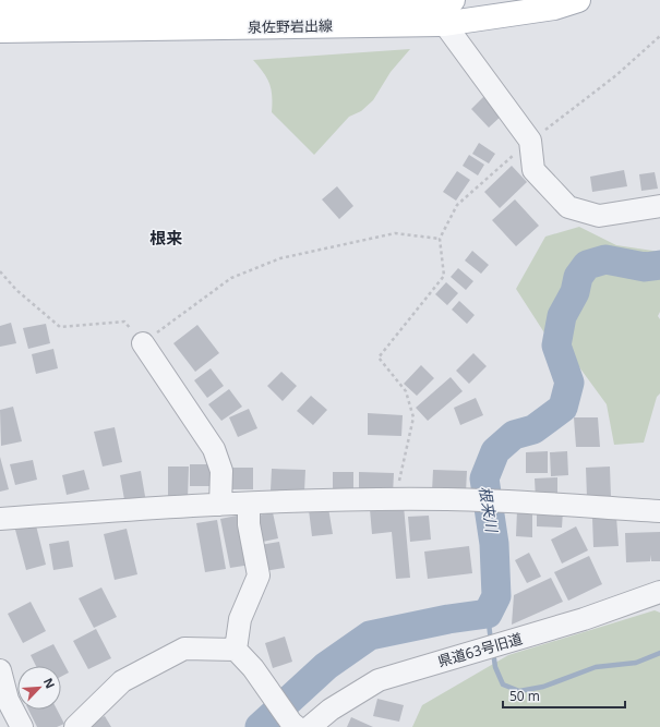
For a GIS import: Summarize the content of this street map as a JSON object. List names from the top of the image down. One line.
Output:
{"streets":{"main road":["泉佐野岩出線"],"street":["県道63号旧道"]},"districts":["根来"],"water":["根来川"],"scale_bar":"50 m","north":"top right"}
